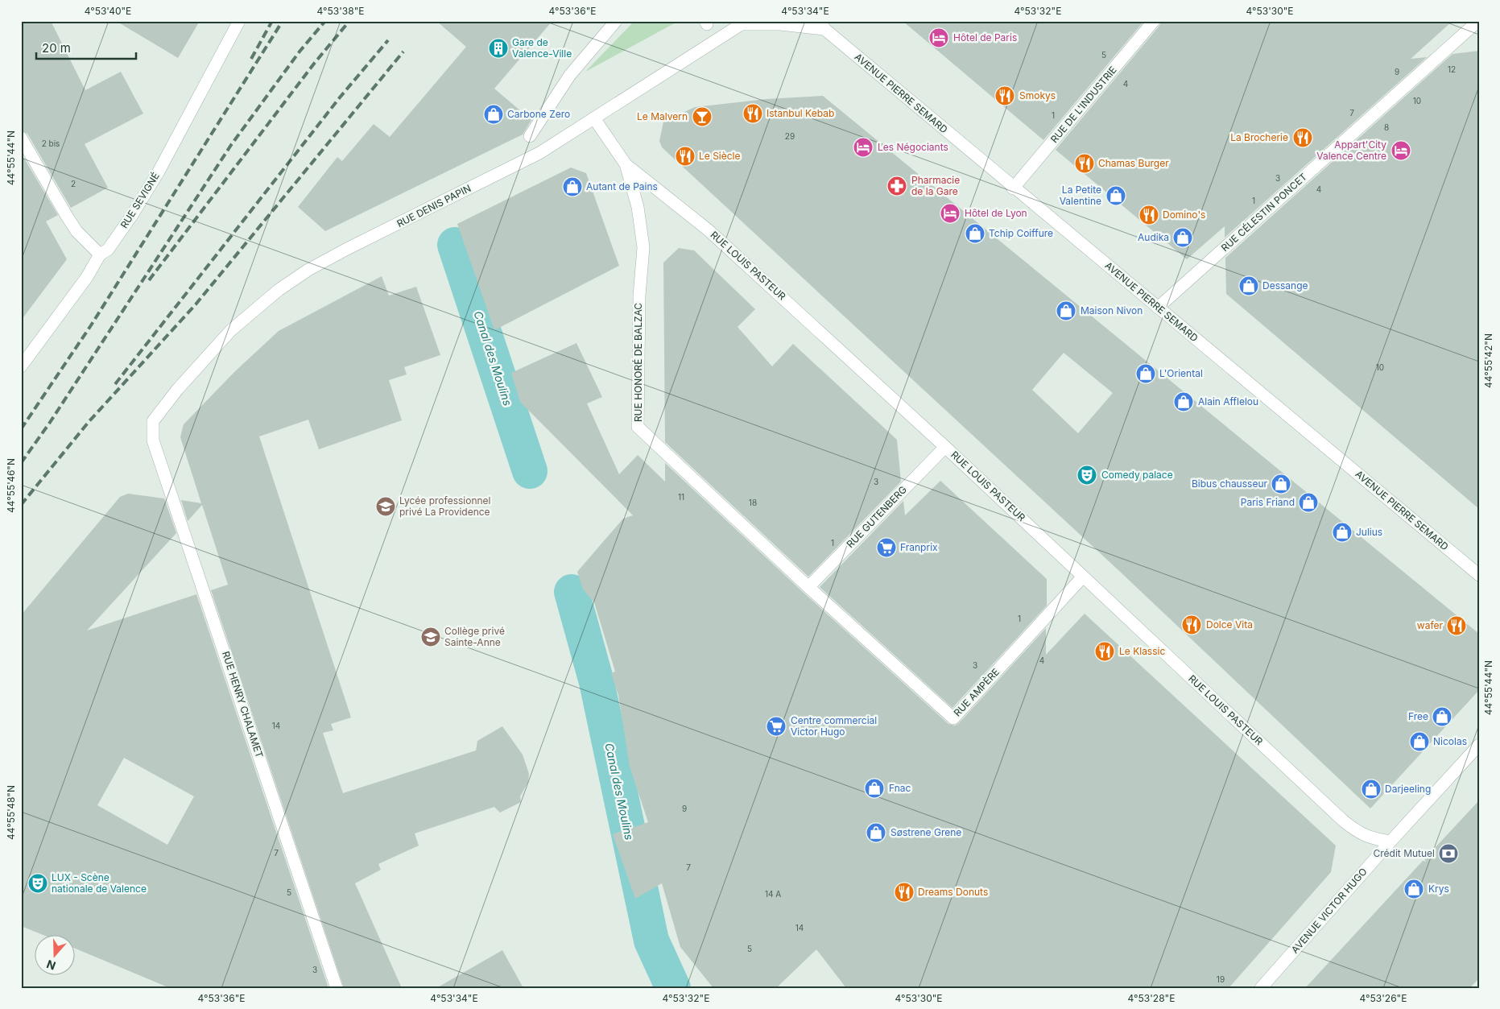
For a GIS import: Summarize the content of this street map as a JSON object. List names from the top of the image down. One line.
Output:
{"streets":{"street":["AVENUE PIERRE SEMARD","RUE DE L'INDUSTRIE","RUE SEVIGNÉ","RUE DENIS PAPIN","RUE CÉLESTIN PONCET","RUE LOUIS PASTEUR","RUE HONORÉ DE BALZAC","RUE GUTENBERG","RUE AMPÈRE","RUE HENRY CHALAMET","AVENUE VICTOR HUGO"]},"crossings":[["AVENUE PIERRE SEMARD","RUE DE L'INDUSTRIE"],["AVENUE PIERRE SEMARD","RUE DENIS PAPIN"],["AVENUE PIERRE SEMARD","RUE CÉLESTIN PONCET"],["RUE DENIS PAPIN","RUE LOUIS PASTEUR"],["RUE DENIS PAPIN","RUE HENRY CHALAMET"],["RUE LOUIS PASTEUR","RUE HONORÉ DE BALZAC"],["RUE LOUIS PASTEUR","RUE GUTENBERG"],["RUE LOUIS PASTEUR","RUE AMPÈRE"],["RUE LOUIS PASTEUR","AVENUE VICTOR HUGO"],["RUE HONORÉ DE BALZAC","RUE GUTENBERG"],["RUE HONORÉ DE BALZAC","RUE AMPÈRE"],["RUE GUTENBERG","RUE AMPÈRE"]],"water":["Canal des Moulins"],"places":{"hotel":["Hôtel de Paris","Les Négociants","Appart'City Valence Centre","Hôtel de Lyon"],"building":["Gare de Valence-Ville"],"restaurant":["Smokys","Istanbul Kebab","La Brocherie","Le Siècle","Chamas Burger","Domino's","Dolce Vita","wafer","Le Klassic","Dreams Donuts"],"shop":["Carbone Zero","Autant de Pains","La Petite Valentine","Tchip Coiffure","Audika","Dessange","Maison Nivon","L'Oriental","Alain Afflelou","Bibus chausseur","Paris Friand","Julius","Free","Nicolas","Fnac","Darjeeling","Søstrene Grene","Krys"],"bar":["Le Malvern"],"pharmacy":["Pharmacie de la Gare"],"theatre":["Comedy palace","LUX - Scène nationale de Valence"],"school or university":["Lycée professionnel privé La Providence","Collège privé Sainte-Anne"],"supermarket":["Franprix","Centre commercial Victor Hugo"],"bank":["Crédit Mutuel"]},"house_numbers":["5","12","9","4","10","7","1","8","29","2 bis","3","2","4","1","10","3","11","18","1","1","4","3","14","9","7","7","5","14 A","14","5","3","19"],"scale_bar":"20 m","north":"bottom","coordinates":["4°53'40\"E","4°53'38\"E","4°53'36\"E","4°53'34\"E","4°53'32\"E","4°53'30\"E","44°55'44\"N","44°55'42\"N","44°55'46\"N","44°55'48\"N","4°53'28\"E","4°53'26\"E"]}
